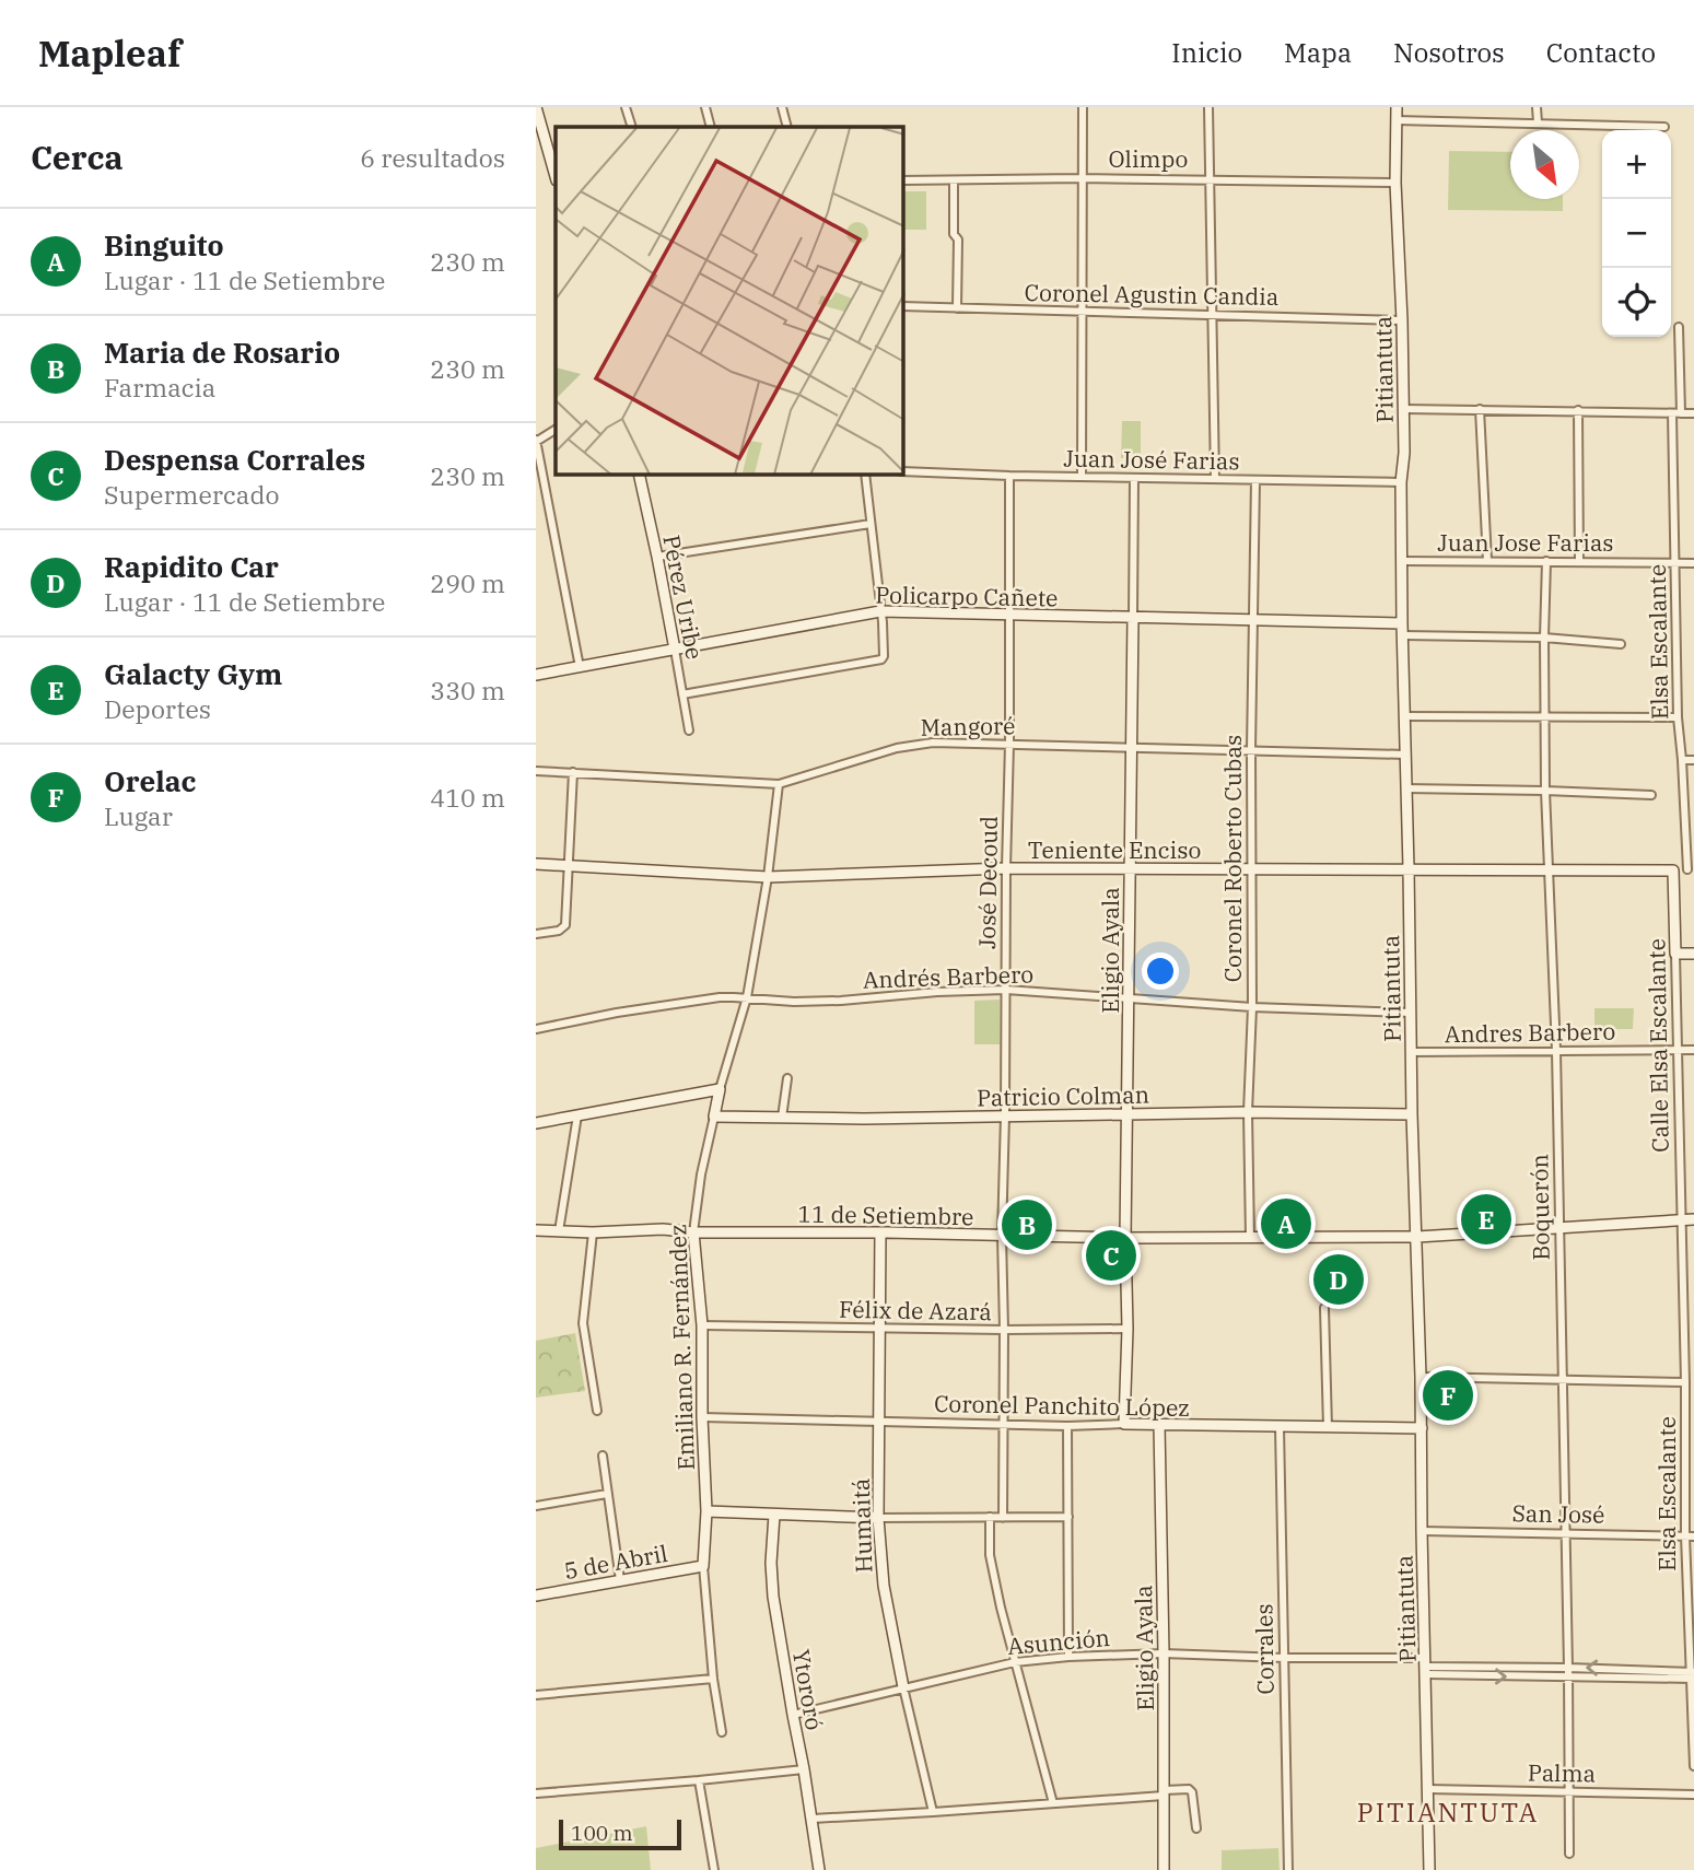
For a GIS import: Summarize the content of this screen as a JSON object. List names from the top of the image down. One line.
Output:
{"streets":{"street":["Olimpo","Coronel Agustin Candia","Pitiantuta","Juan José Farias","Juan Jose Farias","Policarpo Cañete","Pérez Uribe","Elsa Escalante","Mangoré","Teniente Enciso","Coronel Roberto Cubas","José Decoud","Eligio Ayala","Andrés Barbero","Andres Barbero","Calle Elsa Escalante","Patricio Colman","Boquerón","11 de Setiembre","Félix de Azará","Emiliano R. Fernández","Coronel Panchito López","San José","Humaitá","5 de Abril","Asunción","Corrales","Ytororó","Palma"]},"crossings":[["Olimpo","Pitiantuta"],["Coronel Agustin Candia","Pitiantuta"],["Pitiantuta","Juan José Farias"],["Pitiantuta","Juan Jose Farias"],["Pitiantuta","Policarpo Cañete"],["Pitiantuta","Mangoré"],["Pitiantuta","Teniente Enciso"],["Pitiantuta","Andrés Barbero"],["Pitiantuta","Andres Barbero"],["Pitiantuta","Patricio Colman"],["Pitiantuta","11 de Setiembre"],["Pitiantuta","Coronel Panchito López"],["Pitiantuta","San José"],["Pitiantuta","Asunción"],["Pitiantuta","Palma"],["Juan José Farias","Coronel Roberto Cubas"],["Juan José Farias","José Decoud"],["Juan José Farias","Eligio Ayala"],["Juan Jose Farias","Elsa Escalante"],["Juan Jose Farias","Boquerón"],["Policarpo Cañete","Pérez Uribe"],["Policarpo Cañete","Coronel Roberto Cubas"],["Policarpo Cañete","José Decoud"],["Policarpo Cañete","Eligio Ayala"],["Elsa Escalante","Teniente Enciso"],["Elsa Escalante","Calle Elsa Escalante"],["Elsa Escalante","11 de Setiembre"],["Elsa Escalante","San José"],["Elsa Escalante","Asunción"],["Mangoré","Coronel Roberto Cubas"],["Mangoré","José Decoud"],["Mangoré","Eligio Ayala"],["Mangoré","Emiliano R. Fernández"],["Teniente Enciso","Coronel Roberto Cubas"],["Teniente Enciso","José Decoud"],["Teniente Enciso","Eligio Ayala"],["Teniente Enciso","Calle Elsa Escalante"],["Teniente Enciso","Boquerón"],["Teniente Enciso","Emiliano R. Fernández"],["Coronel Roberto Cubas","Andrés Barbero"],["Coronel Roberto Cubas","Patricio Colman"],["Coronel Roberto Cubas","11 de Setiembre"],["José Decoud","Andrés Barbero"],["José Decoud","Patricio Colman"],["José Decoud","11 de Setiembre"],["José Decoud","Félix de Azará"],["José Decoud","Coronel Panchito López"],["Eligio Ayala","Andrés Barbero"],["Eligio Ayala","Patricio Colman"],["Eligio Ayala","11 de Setiembre"],["Eligio Ayala","Félix de Azará"],["Eligio Ayala","Coronel Panchito López"],["Eligio Ayala","Asunción"],["Andrés Barbero","Emiliano R. Fernández"],["Andres Barbero","Calle Elsa Escalante"],["Andres Barbero","Boquerón"],["Calle Elsa Escalante","11 de Setiembre"],["Patricio Colman","Emiliano R. Fernández"],["Boquerón","11 de Setiembre"],["Boquerón","San José"],["Boquerón","Asunción"],["Boquerón","Palma"],["11 de Setiembre","Emiliano R. Fernández"],["11 de Setiembre","Humaitá"],["Félix de Azará","Emiliano R. Fernández"],["Félix de Azará","Humaitá"],["Emiliano R. Fernández","Coronel Panchito López"],["Emiliano R. Fernández","5 de Abril"],["Coronel Panchito López","Humaitá"],["Coronel Panchito López","Corrales"],["Humaitá","Asunción"],["Asunción","Corrales"],["Asunción","Ytororó"]],"districts":["PITIANTUTA"],"scale_bar":"100 m","north":"bottom right","page":{"header":"Mapleaf","nav":["Inicio","Mapa","Nosotros","Contacto"],"heading":["Cerca","6 resultados"],"map_buttons":["+","−"],"list":[{"mark":"A","name":"Binguito","note":"Lugar · 11 de Setiembre","value":"230 m"},{"mark":"B","name":"Maria de Rosario","note":"Farmacia","value":"230 m"},{"mark":"C","name":"Despensa Corrales","note":"Supermercado","value":"230 m"},{"mark":"D","name":"Rapidito Car","note":"Lugar · 11 de Setiembre","value":"290 m"},{"mark":"E","name":"Galacty Gym","note":"Deportes","value":"330 m"},{"mark":"F","name":"Orelac","note":"Lugar","value":"410 m"}],"pins":["E","A","B","C","D","F"],"scale":"100 m"}}
